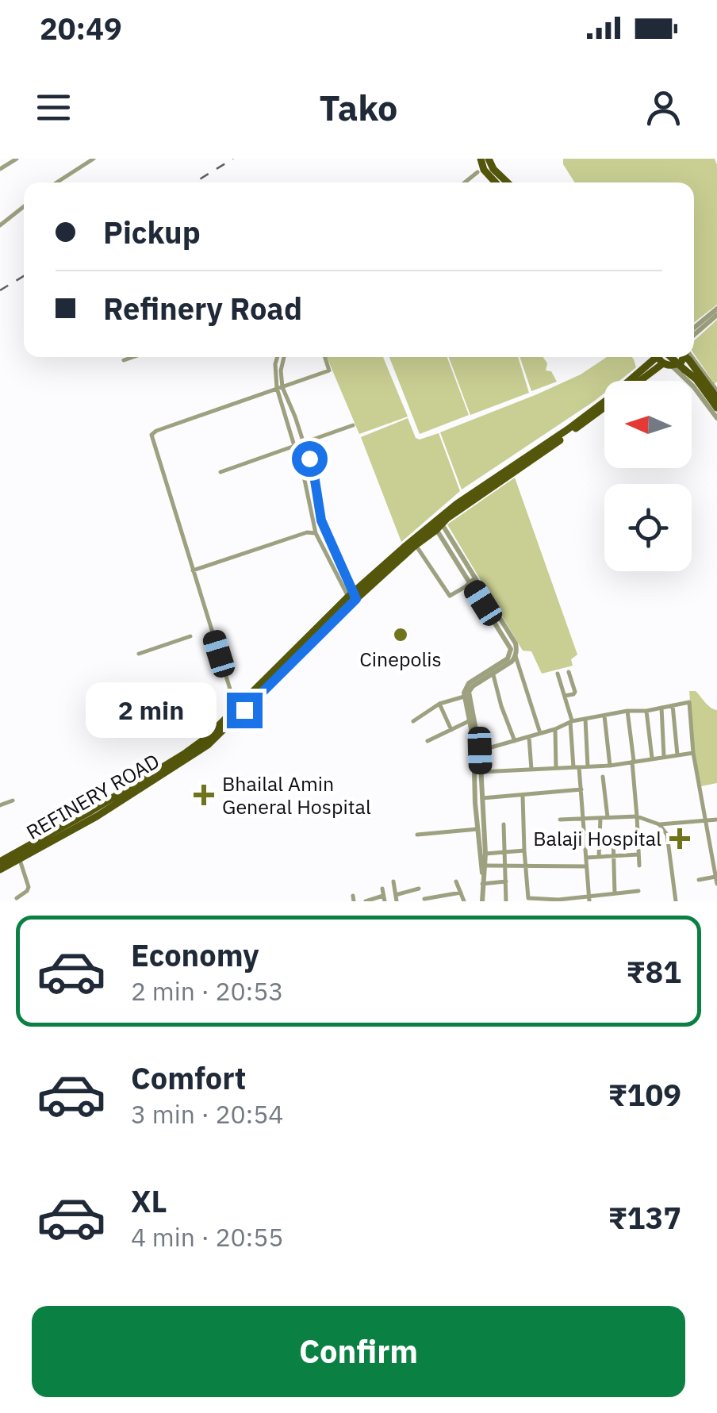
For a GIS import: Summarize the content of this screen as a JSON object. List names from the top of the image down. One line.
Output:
{"streets":{"main road":["REFINERY ROAD"]},"places":{"other":["Cinepolis"],"health":["Bhailal Amin General Hospital","Balaji Hospital"]},"north":"left","page":{"status":"20:49","header":"Tako","banner":["Pickup","Refinery Road"],"bubble":"2 min","list":[{"name":"Economy","note":"2 min · 20:53","value":"₹81"},{"name":"Comfort","note":"3 min · 20:54","value":"₹109"},{"name":"XL","note":"4 min · 20:55","value":"₹137"}],"buttons":"Confirm"}}
